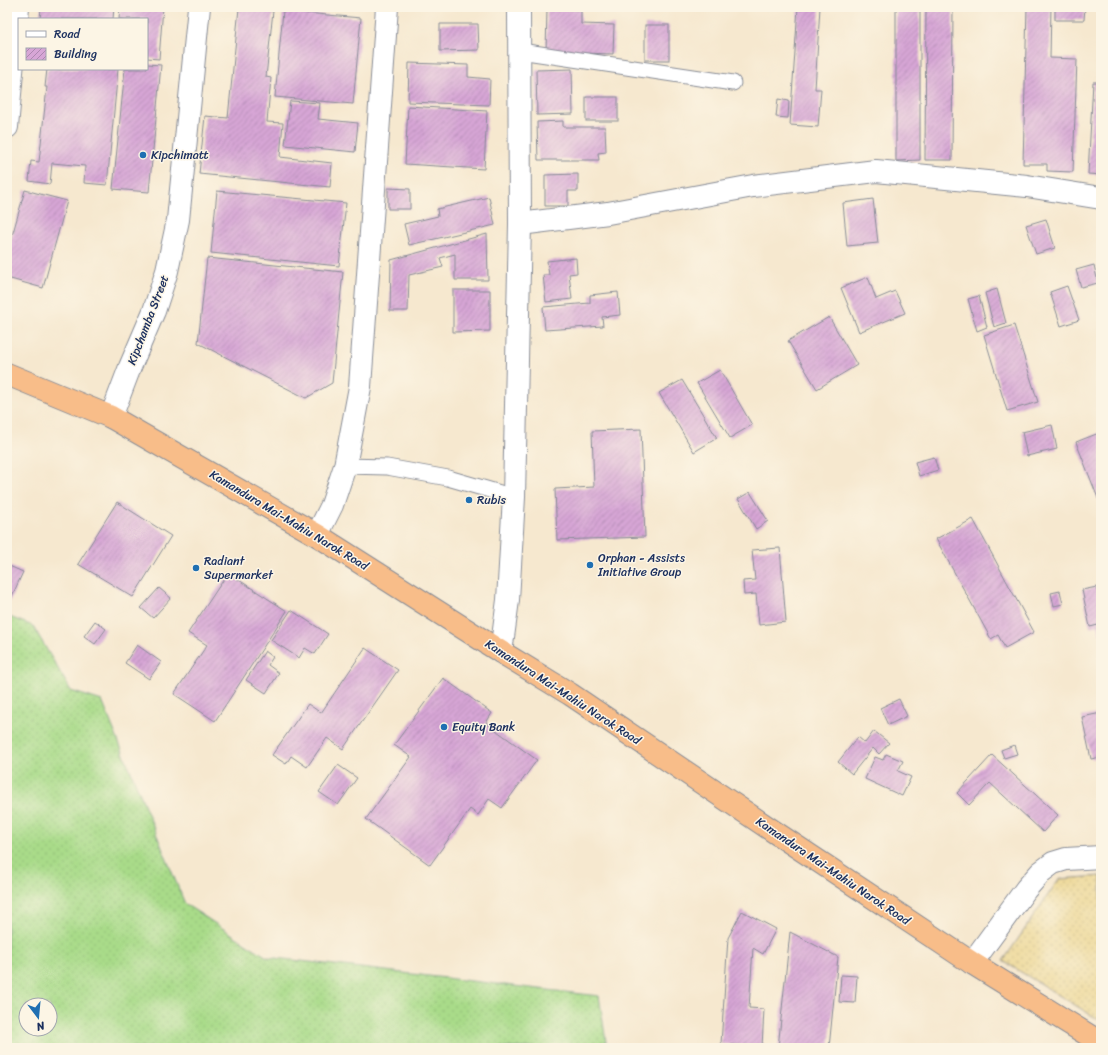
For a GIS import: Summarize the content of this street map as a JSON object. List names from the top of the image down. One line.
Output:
{"streets":{"highway":["Kamandura Mai-Mahiu Narok Road"],"street":["Kipchamba Street"]},"crossings":[["Kipchamba Street","Kamandura Mai-Mahiu Narok Road"]],"places":["Kipchimatt","Rubis","Orphan - Assists Initiative Group","Radiant Supermarket","Equity Bank"],"legend":["Road","Building"],"north":"bottom"}
